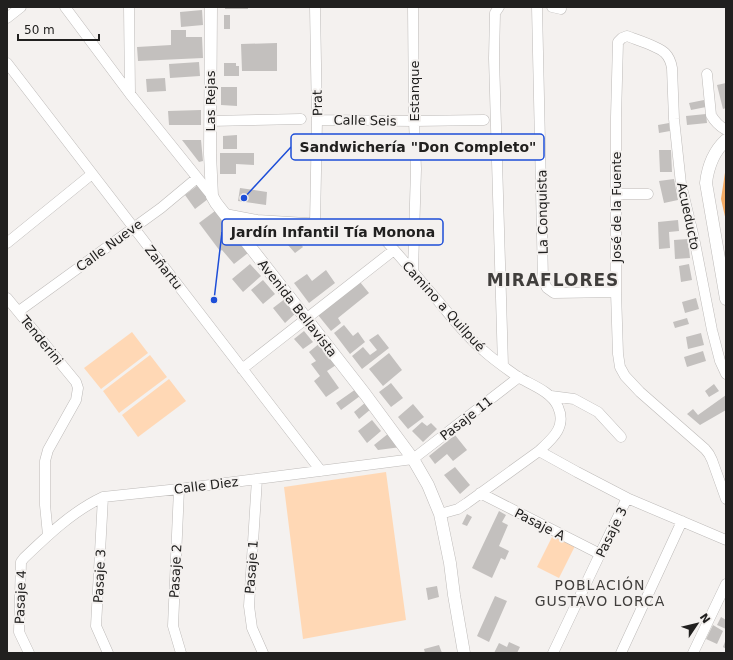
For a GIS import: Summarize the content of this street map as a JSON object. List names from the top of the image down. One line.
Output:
{"streets":{"street":["Estanque","Las Rejas","Prat","Calle Seis","José de la Fuente","La Conquista","Acueducto","Calle Nueve","Zañartu","Camino a Quilpué","Avenida Bellavista","Tenderini","Pasaje 11","Calle Diez","Pasaje A","Pasaje 3","Pasaje 1","Pasaje 2","Pasaje 4"]},"crossings":[["Estanque","Calle Seis"],["Estanque","Camino a Quilpué"],["Las Rejas","Avenida Bellavista"],["Prat","Calle Seis"],["Prat","Camino a Quilpué"],["José de la Fuente","La Conquista"],["José de la Fuente","Acueducto"],["Calle Nueve","Zañartu"],["Calle Nueve","Avenida Bellavista"],["Calle Nueve","Tenderini"],["Zañartu","Calle Diez"],["Camino a Quilpué","Avenida Bellavista"],["Camino a Quilpué","Pasaje 11"],["Avenida Bellavista","Pasaje 11"],["Avenida Bellavista","Calle Diez"],["Tenderini","Calle Diez"],["Pasaje 11","Calle Diez"],["Calle Diez","Pasaje 3"],["Calle Diez","Pasaje 1"],["Calle Diez","Pasaje 2"],["Calle Diez","Pasaje 4"],["Pasaje A","Pasaje 3"]],"districts":["MIRAFLORES","POBLACIÓN GUSTAVO LORCA"],"places":["Sandwichería \"Don Completo\"","Jardín Infantil Tía Monona"],"scale_bar":"50 m","north":"top right"}
